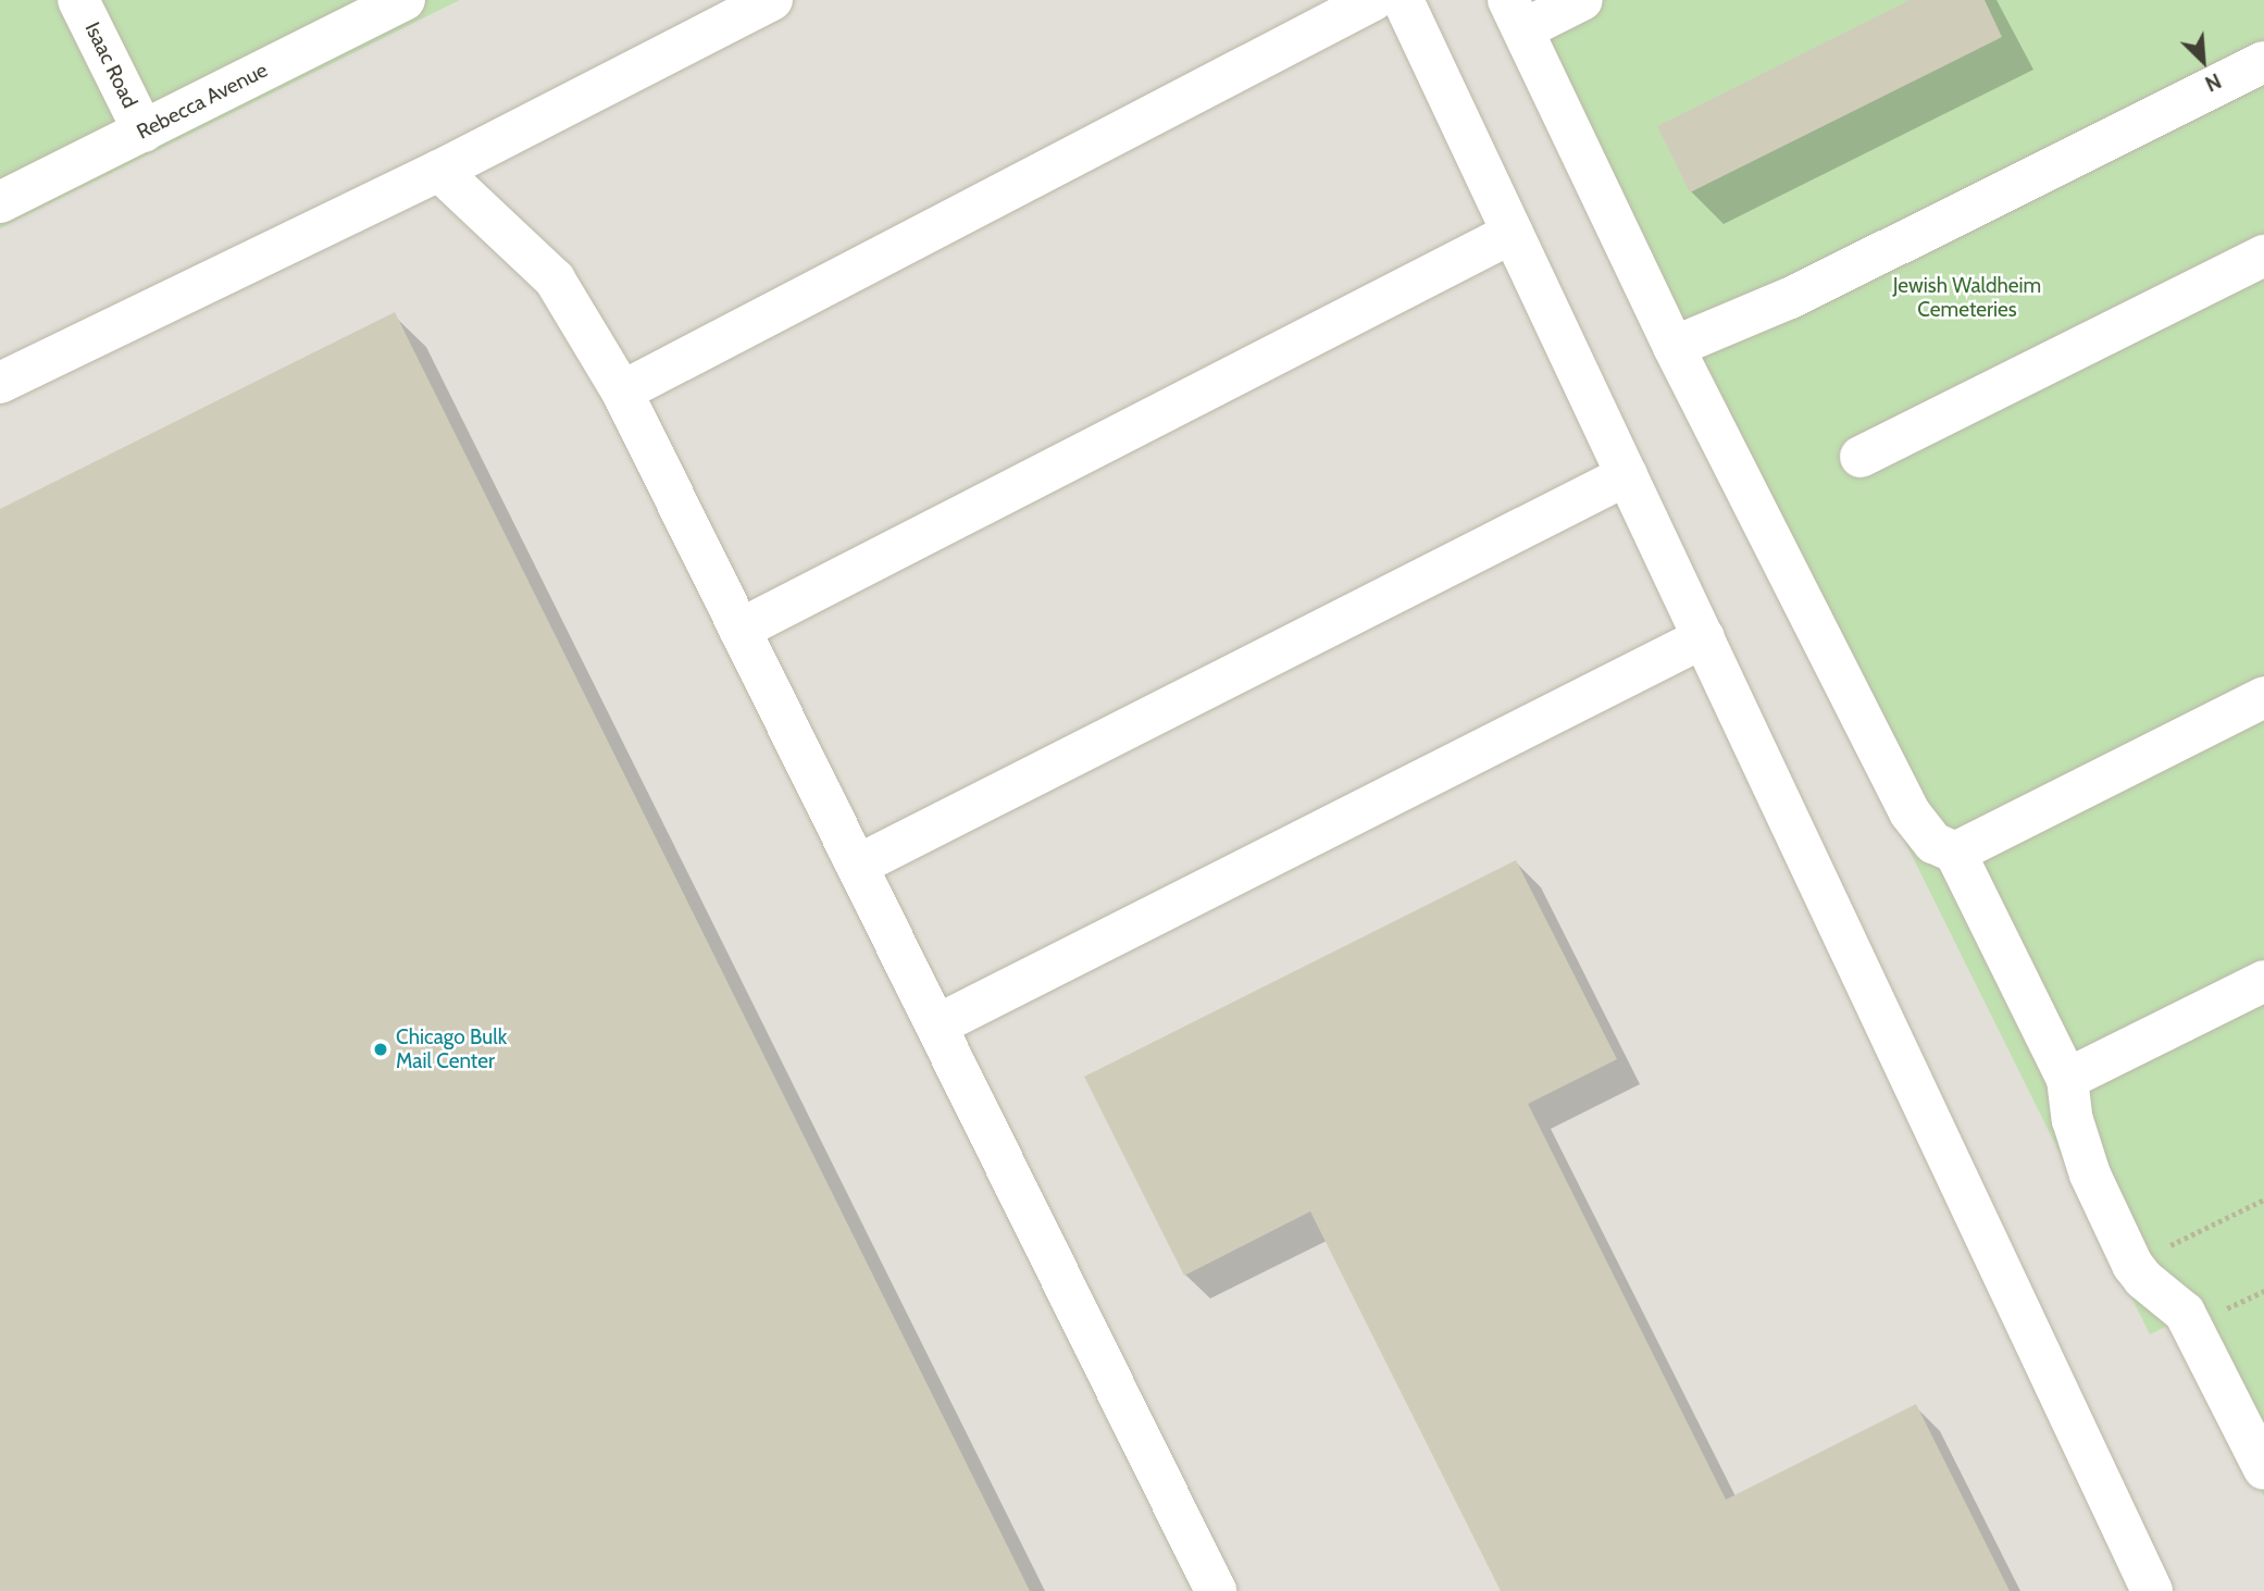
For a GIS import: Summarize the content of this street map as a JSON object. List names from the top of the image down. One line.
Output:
{"streets":{"lane":["Isaac Road","Rebecca Avenue"]},"crossings":[["Isaac Road","Rebecca Avenue"]],"parks":["Jewish Waldheim Cemeteries"],"places":["Chicago Bulk Mail Center"],"north":"bottom right"}
